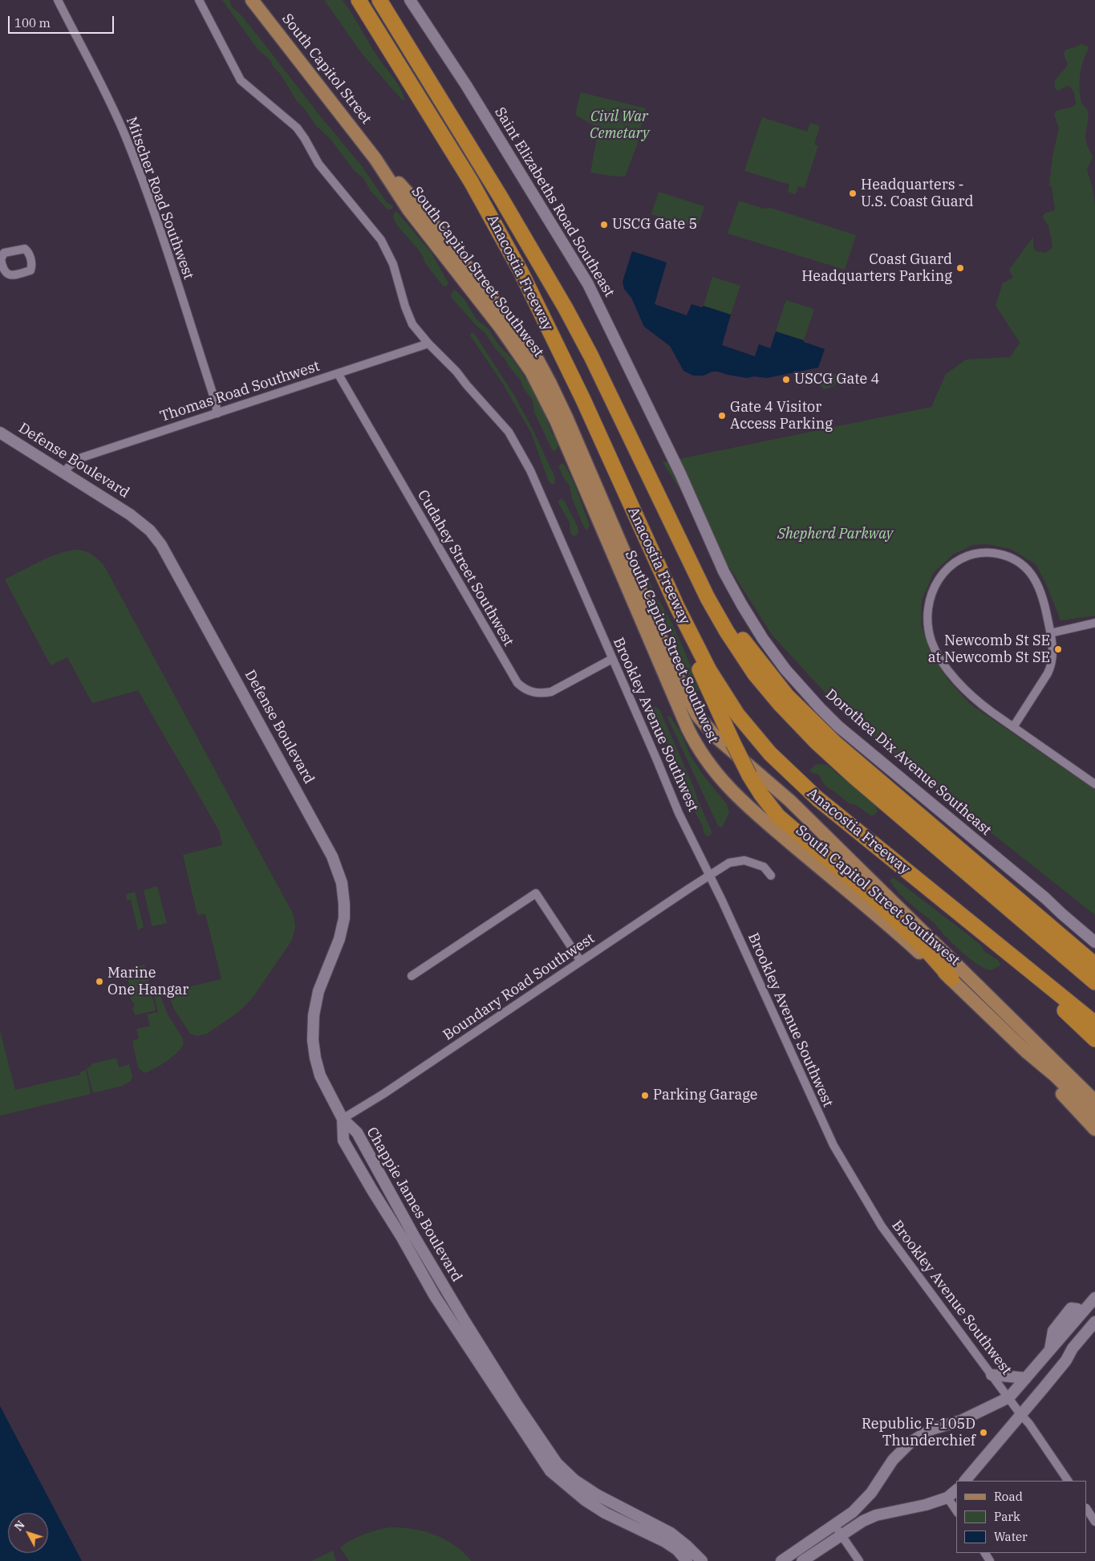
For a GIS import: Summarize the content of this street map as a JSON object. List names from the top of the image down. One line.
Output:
{"streets":{"highway":["Anacostia Freeway"],"main road":["South Capitol Street","South Capitol Street Southwest"],"street":["Mitscher Road Southwest","Saint Elizabeths Road Southeast","Thomas Road Southwest","Defense Boulevard","Cudahey Street Southwest","Brookley Avenue Southwest","Dorothea Dix Avenue Southeast","Boundary Road Southwest","Chappie James Boulevard"]},"crossings":[["South Capitol Street","South Capitol Street Southwest"],["Mitscher Road Southwest","Thomas Road Southwest"],["Saint Elizabeths Road Southeast","Dorothea Dix Avenue Southeast"],["Thomas Road Southwest","Defense Boulevard"],["Thomas Road Southwest","Cudahey Street Southwest"],["Thomas Road Southwest","Brookley Avenue Southwest"],["Defense Boulevard","Boundary Road Southwest"],["Defense Boulevard","Chappie James Boulevard"],["Cudahey Street Southwest","Brookley Avenue Southwest"],["Brookley Avenue Southwest","Boundary Road Southwest"],["Boundary Road Southwest","Chappie James Boulevard"]],"parks":["Civil War Cemetary","Shepherd Parkway"],"places":["Headquarters - U.S. Coast Guard","USCG Gate 5","Coast Guard Headquarters Parking","USCG Gate 4","Gate 4 Visitor Access Parking","Newcomb St SE at Newcomb St SE","Marine One Hangar","Parking Garage","Republic F-105D Thunderchief"],"legend":["Road","Park","Water"],"scale_bar":"100 m","north":"top left"}
